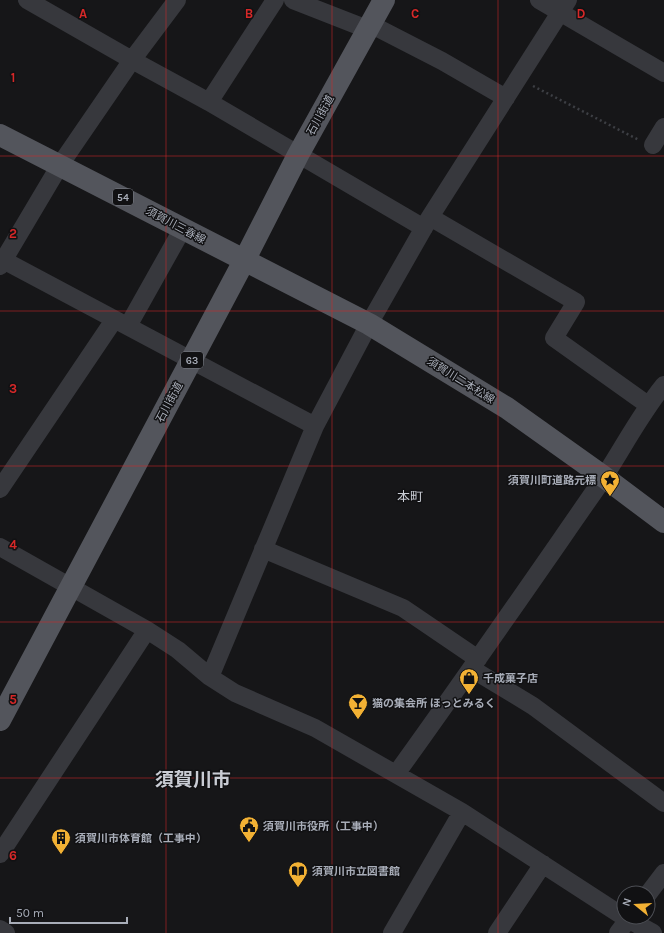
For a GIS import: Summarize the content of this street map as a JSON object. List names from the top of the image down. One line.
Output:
{"streets":{"main road":["石川街道","54","須賀川三春線","63","須賀川二本松線"]},"crossings":[["石川街道","須賀川三春線"],["石川街道","須賀川二本松線"],["須賀川三春線","須賀川二本松線"]],"districts":["本町","須賀川市"],"places":{"place":["須賀川町道路元標"],"shop":["千成菓子店"],"bar":["猫の集会所 ほっとみるく"],"public building":["須賀川市役所（工事中）"],"building":["須賀川市体育館（工事中）"],"library":["須賀川市立図書館"]},"scale_bar":"50 m","north":"left","grid":{"columns":["A","B","C","D"],"rows":["1","2","3","4","5","6"]}}
